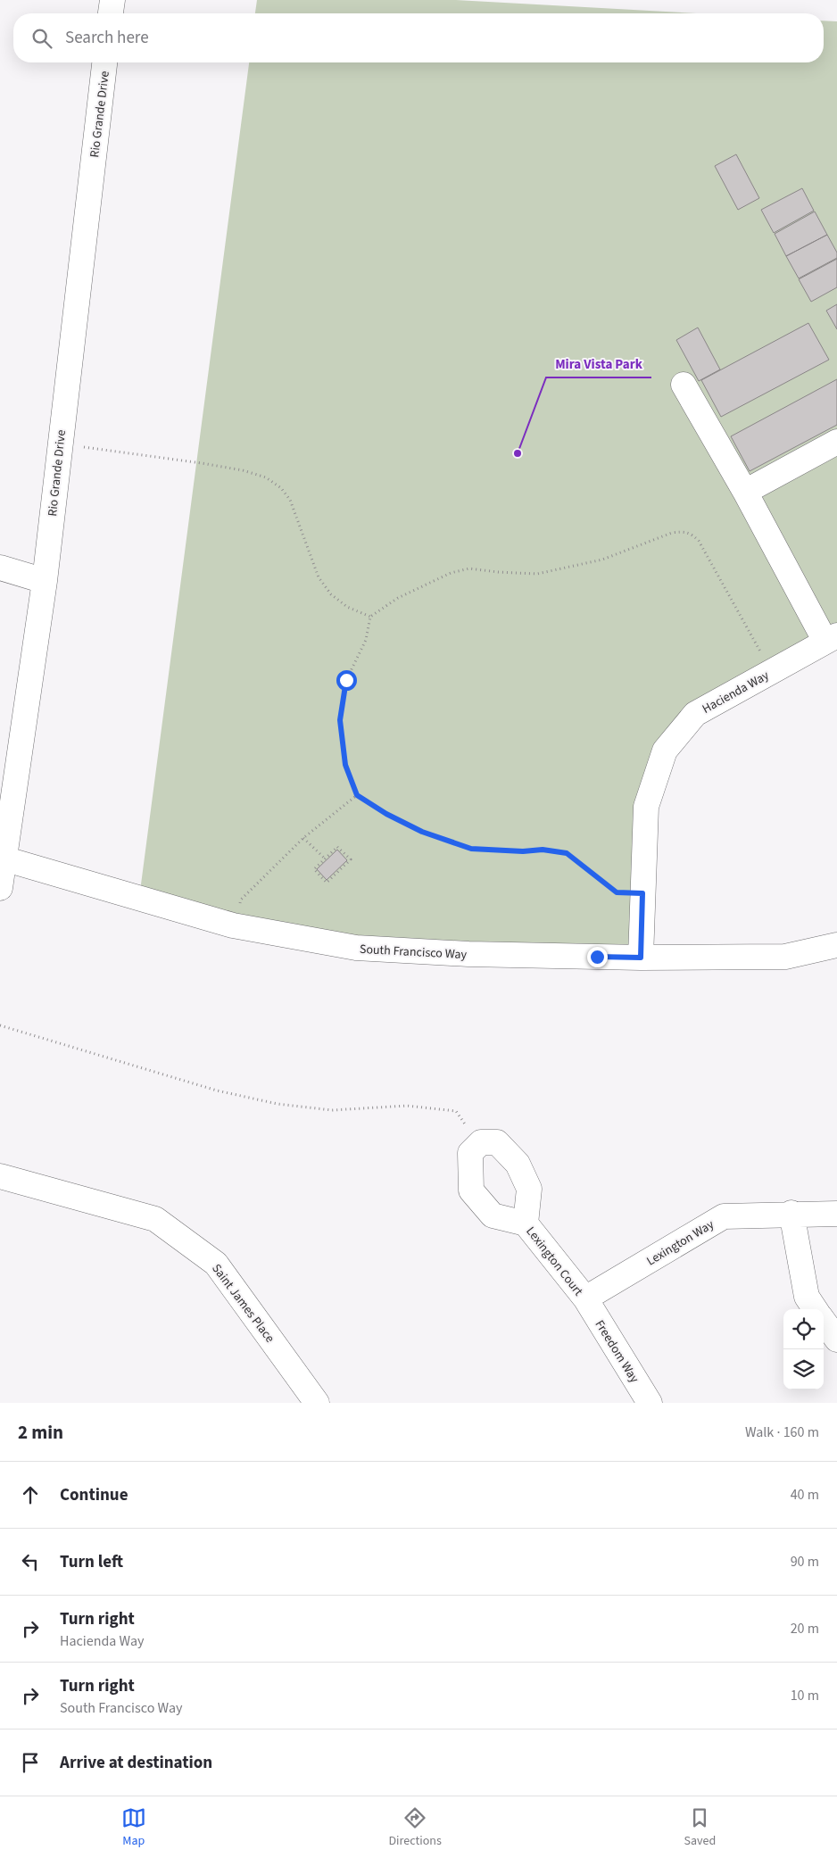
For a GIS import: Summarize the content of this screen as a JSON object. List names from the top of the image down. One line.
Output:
{"streets":{"street":["Rio Grande Drive","Hacienda Way","South Francisco Way","Lexington Way","Lexington Court","Saint James Place","Freedom Way"]},"crossings":[["Rio Grande Drive","South Francisco Way"],["Hacienda Way","South Francisco Way"],["Lexington Way","Lexington Court"],["Lexington Way","Freedom Way"],["Lexington Court","Freedom Way"]],"places":["Mira Vista Park"],"page":{"search":"Search here","heading":["2 min","Walk · 160 m"],"list":[["Continue","40 m"],["Turn left","90 m"],["Turn right","Hacienda Way","20 m"],["Turn right","South Francisco Way","10 m"],"Arrive at destination"],"nav":["Map","Directions","Saved"]}}
